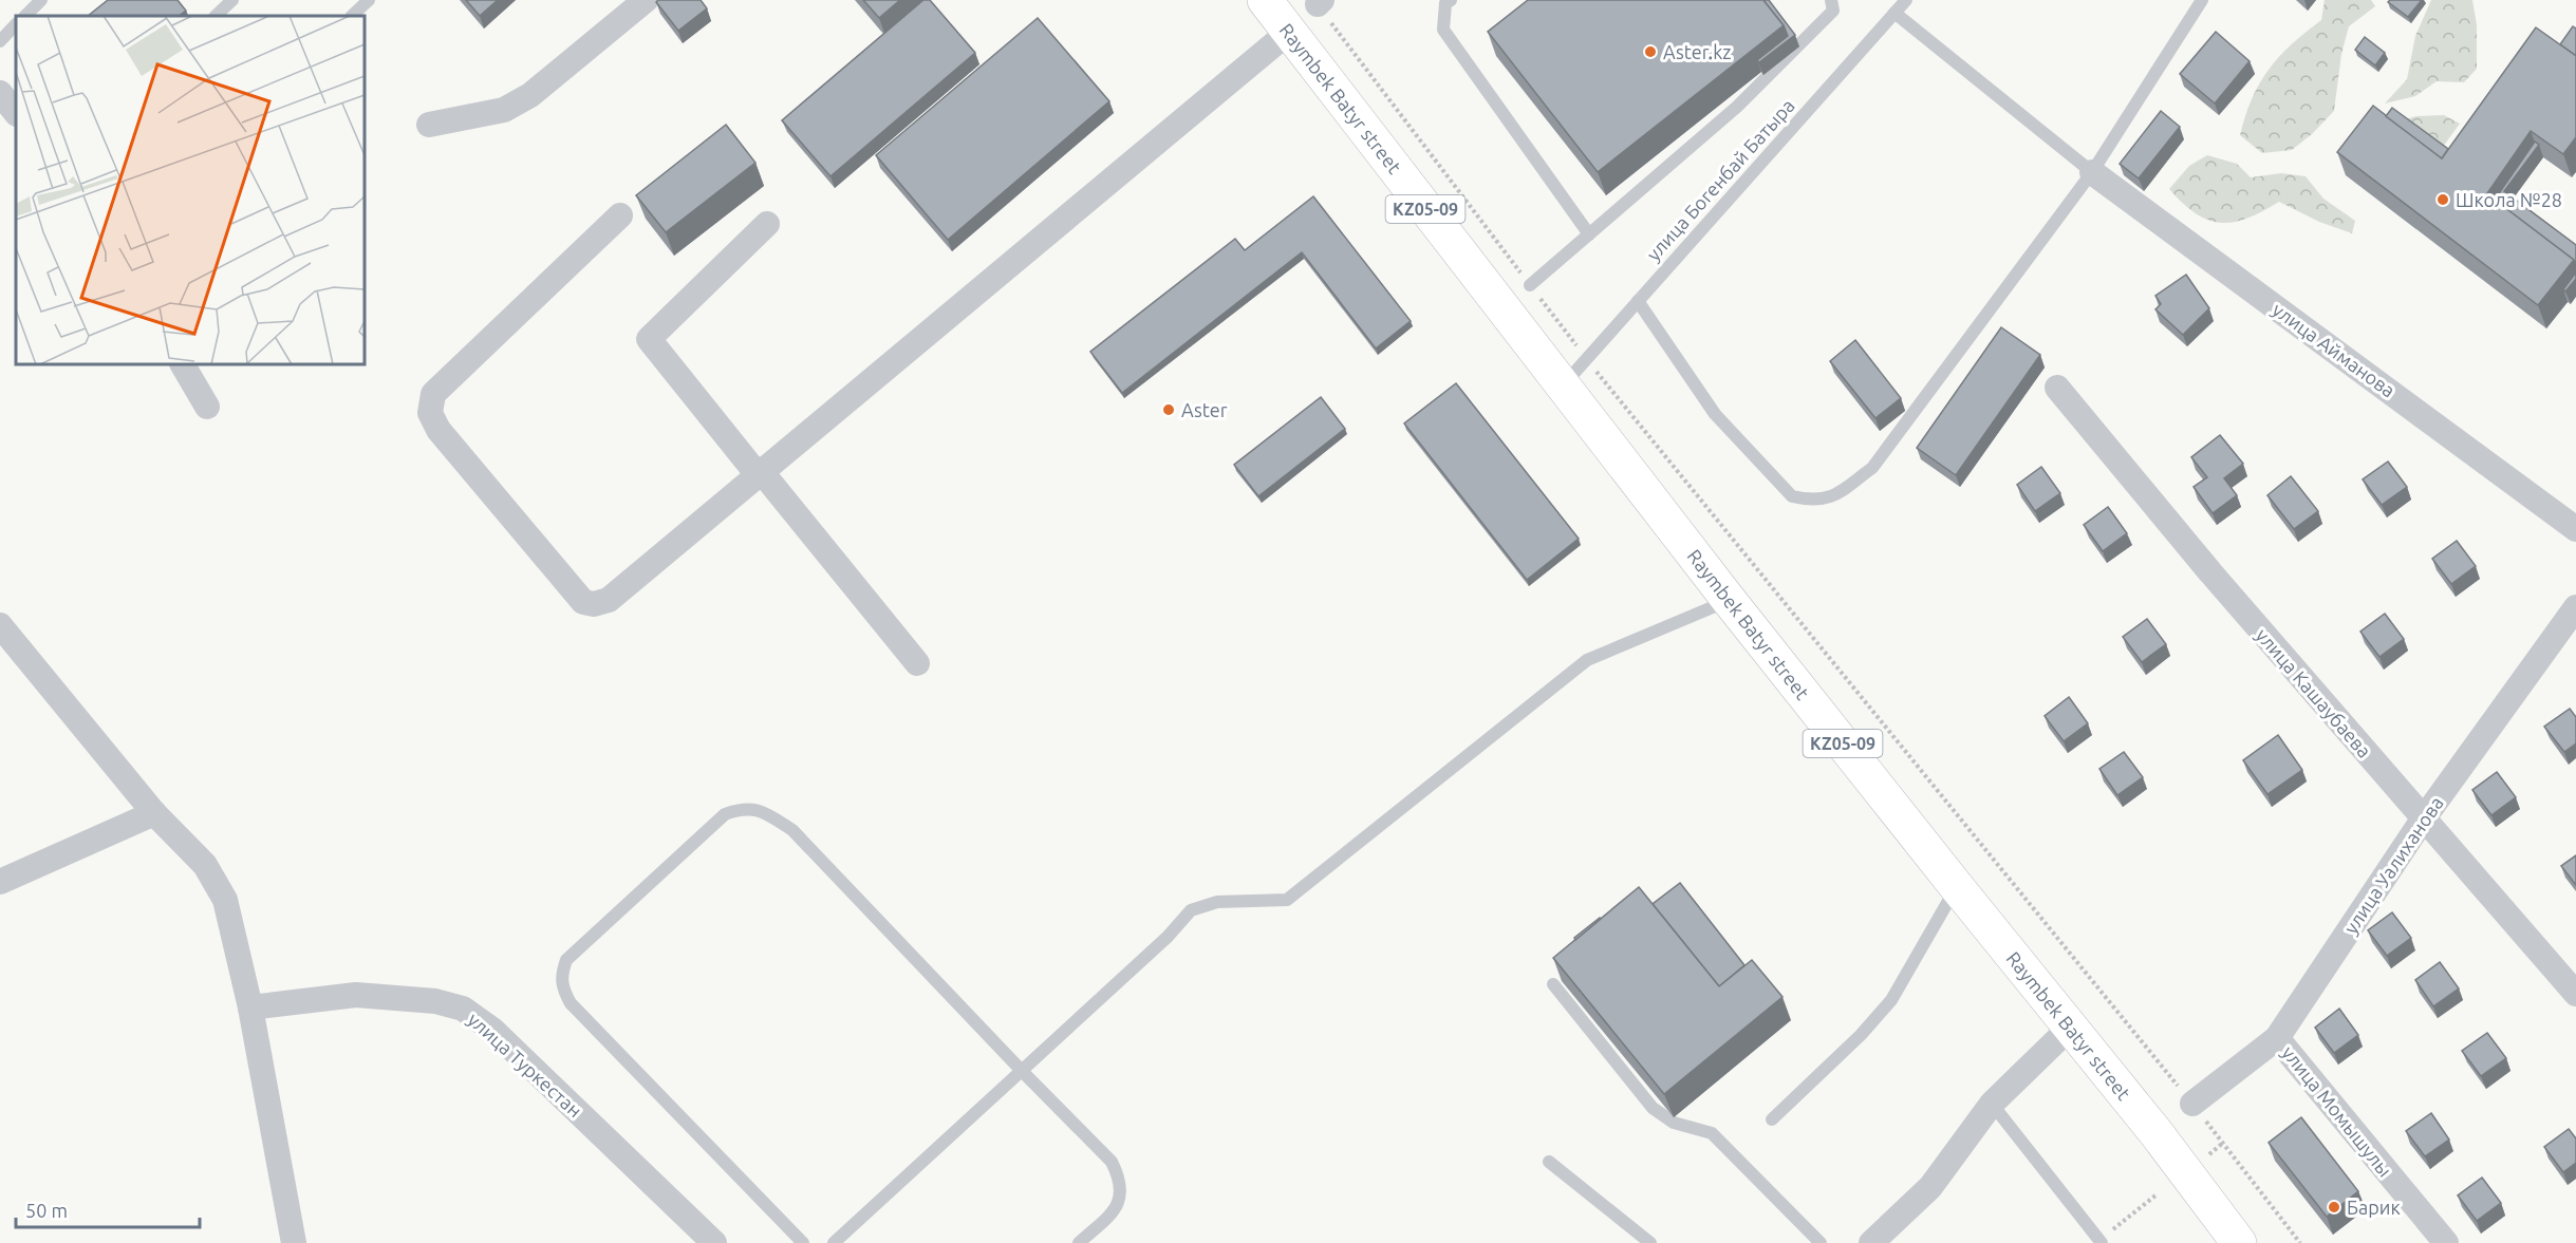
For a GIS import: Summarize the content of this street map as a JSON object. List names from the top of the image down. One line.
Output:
{"streets":{"main road":["Raymbek Batyr street","KZ05-09"],"street":["улица Айманова","улица Кашаубаева","улица Уалиханова","улица Туркестан","улица Момышулы"],"lane":["улица Богенбай Батыра"]},"crossings":[["Raymbek Batyr street","улица Богенбай Батыра"],["улица Кашаубаева","улица Уалиханова"],["улица Уалиханова","улица Момышулы"]],"places":["Aster.kz","Школа №28","Aster","Барик"],"scale_bar":"50 m"}
